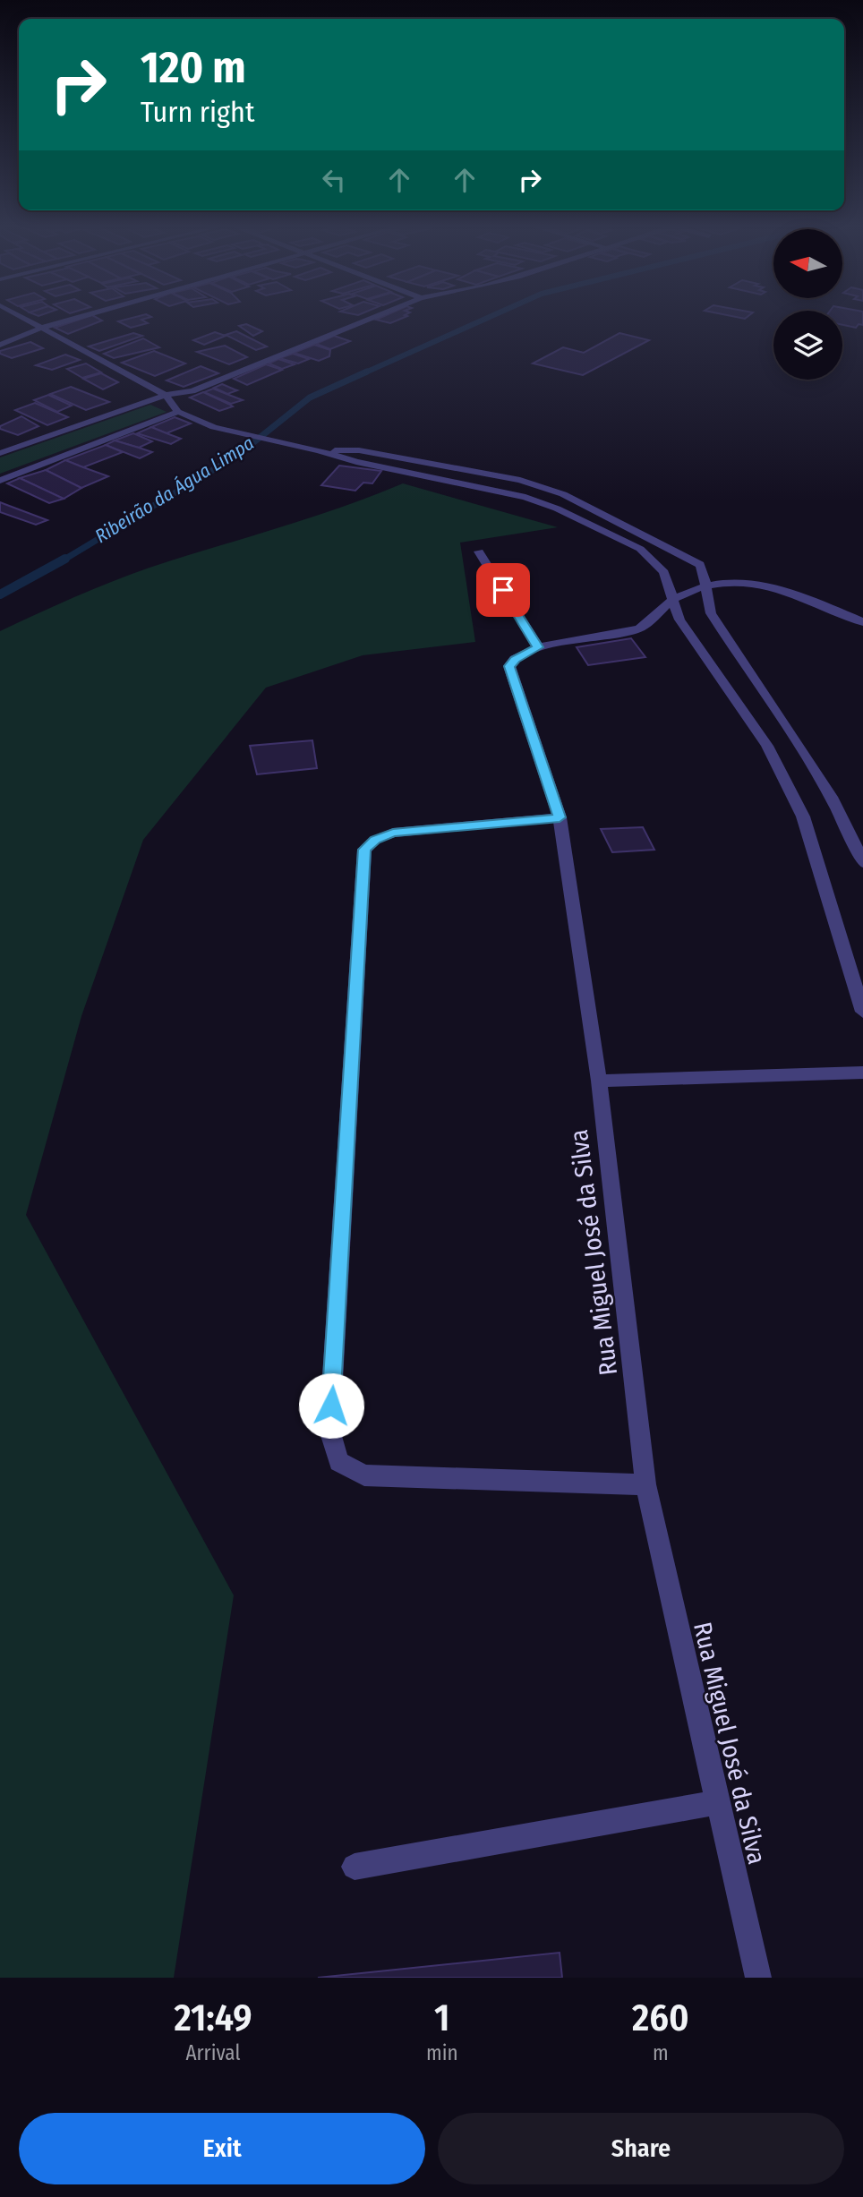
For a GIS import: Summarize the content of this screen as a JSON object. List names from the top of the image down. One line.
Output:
{"streets":{"street":["Rua Miguel José da Silva"]},"water":["Ribeirão da Água Limpa"],"north":"left","page":{"turn":["120 m","Turn right"],"eta":["21:49","Arrival","1","min","260","m"],"buttons":["Exit","Share"]}}
